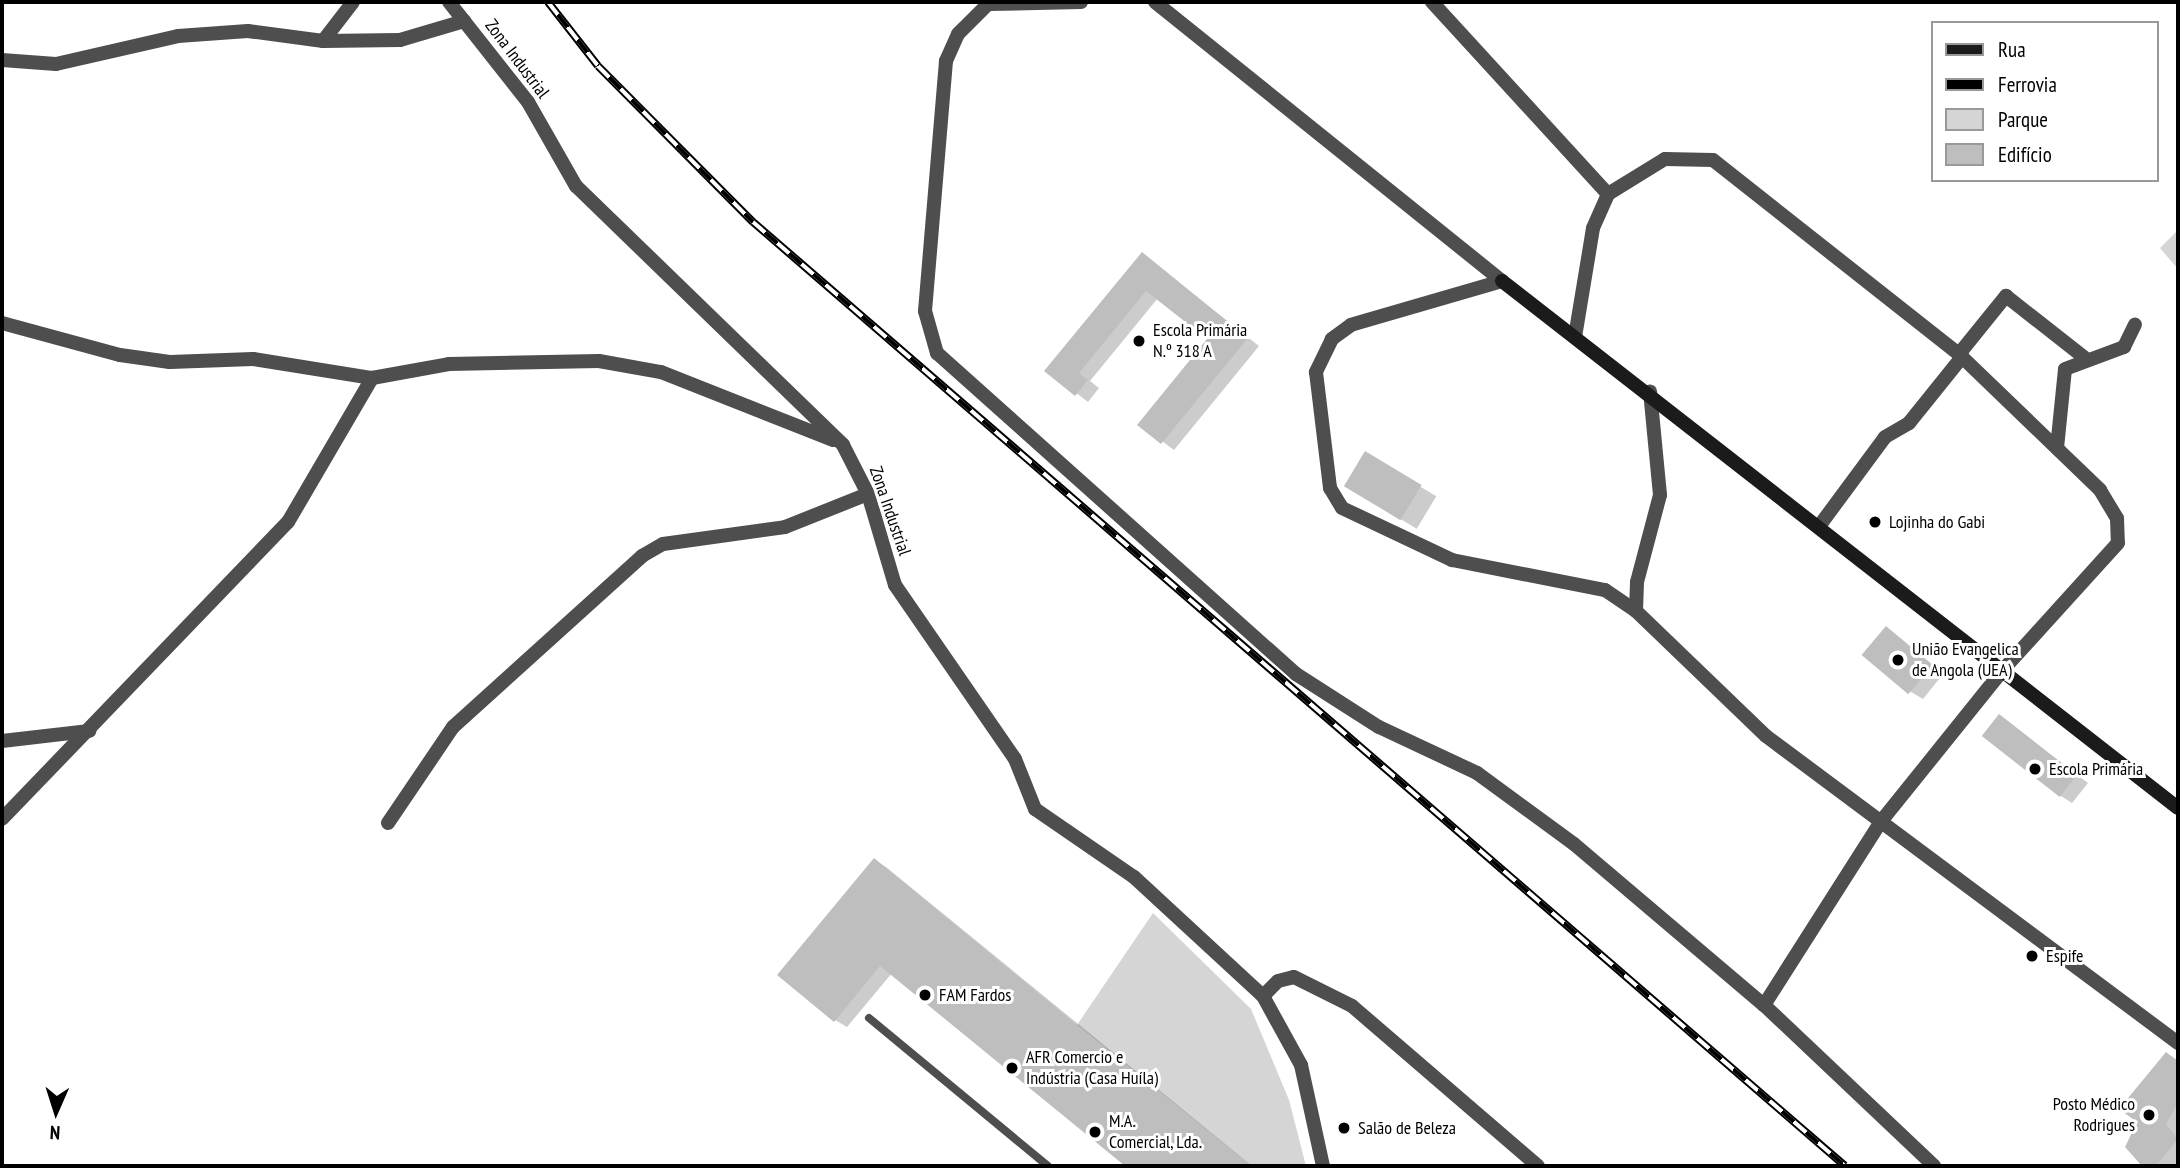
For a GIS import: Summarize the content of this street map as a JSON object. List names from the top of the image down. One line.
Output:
{"streets":{"street":["Zona Industrial"]},"places":["Escola Primária N.º 318 A","Lojinha do Gabi","União Evangelica de Angola (UEA)","Escola Primária","Espife","FAM Fardos","AFR Comercio e Indústria (Casa Huíla)","Posto Médico Rodrigues","Salão de Beleza","M.A. Comercial, Lda."],"legend":["Rua","Ferrovia","Parque","Edifício"],"north":"bottom"}
